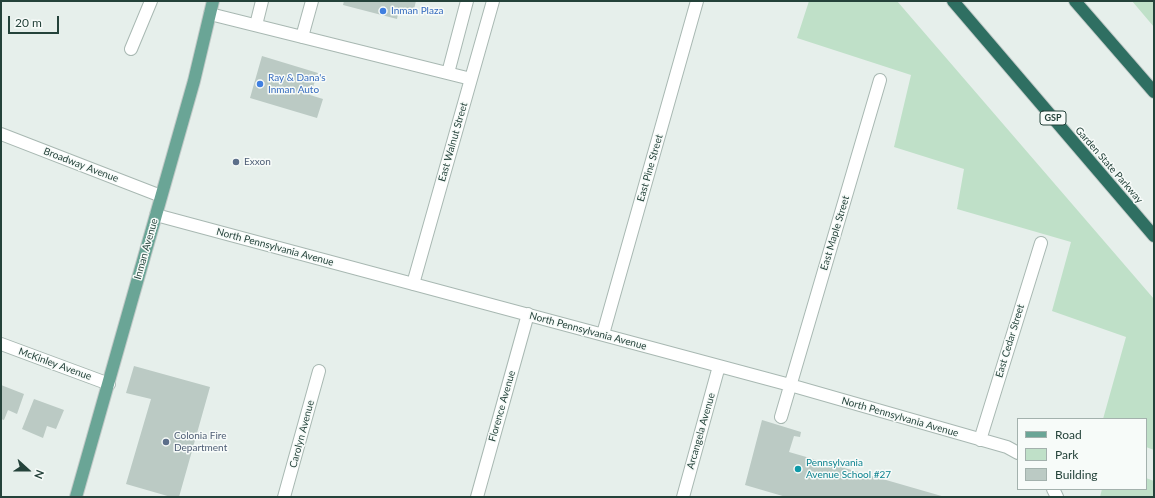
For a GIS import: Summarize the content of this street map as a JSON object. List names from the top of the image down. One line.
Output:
{"streets":{"highway":["GSP","Garden State Parkway"],"main road":["Inman Avenue"],"street":["East Walnut Street","Broadway Avenue","East Pine Street","East Maple Street","North Pennsylvania Avenue","East Cedar Street","McKinley Avenue","Florence Avenue","Arcangela Avenue","Carolyn Avenue"]},"crossings":[["East Walnut Street","North Pennsylvania Avenue"],["Broadway Avenue","Inman Avenue"],["East Pine Street","North Pennsylvania Avenue"],["East Maple Street","North Pennsylvania Avenue"],["North Pennsylvania Avenue","Inman Avenue"],["North Pennsylvania Avenue","East Cedar Street"],["North Pennsylvania Avenue","Florence Avenue"],["North Pennsylvania Avenue","Arcangela Avenue"],["Inman Avenue","McKinley Avenue"]],"places":["Inman Plaza","Ray & Dana's Inman Auto","Exxon","Colonia Fire Department","Pennsylvania Avenue School #27"],"legend":["Road","Park","Building"],"scale_bar":"20 m","north":"right"}
